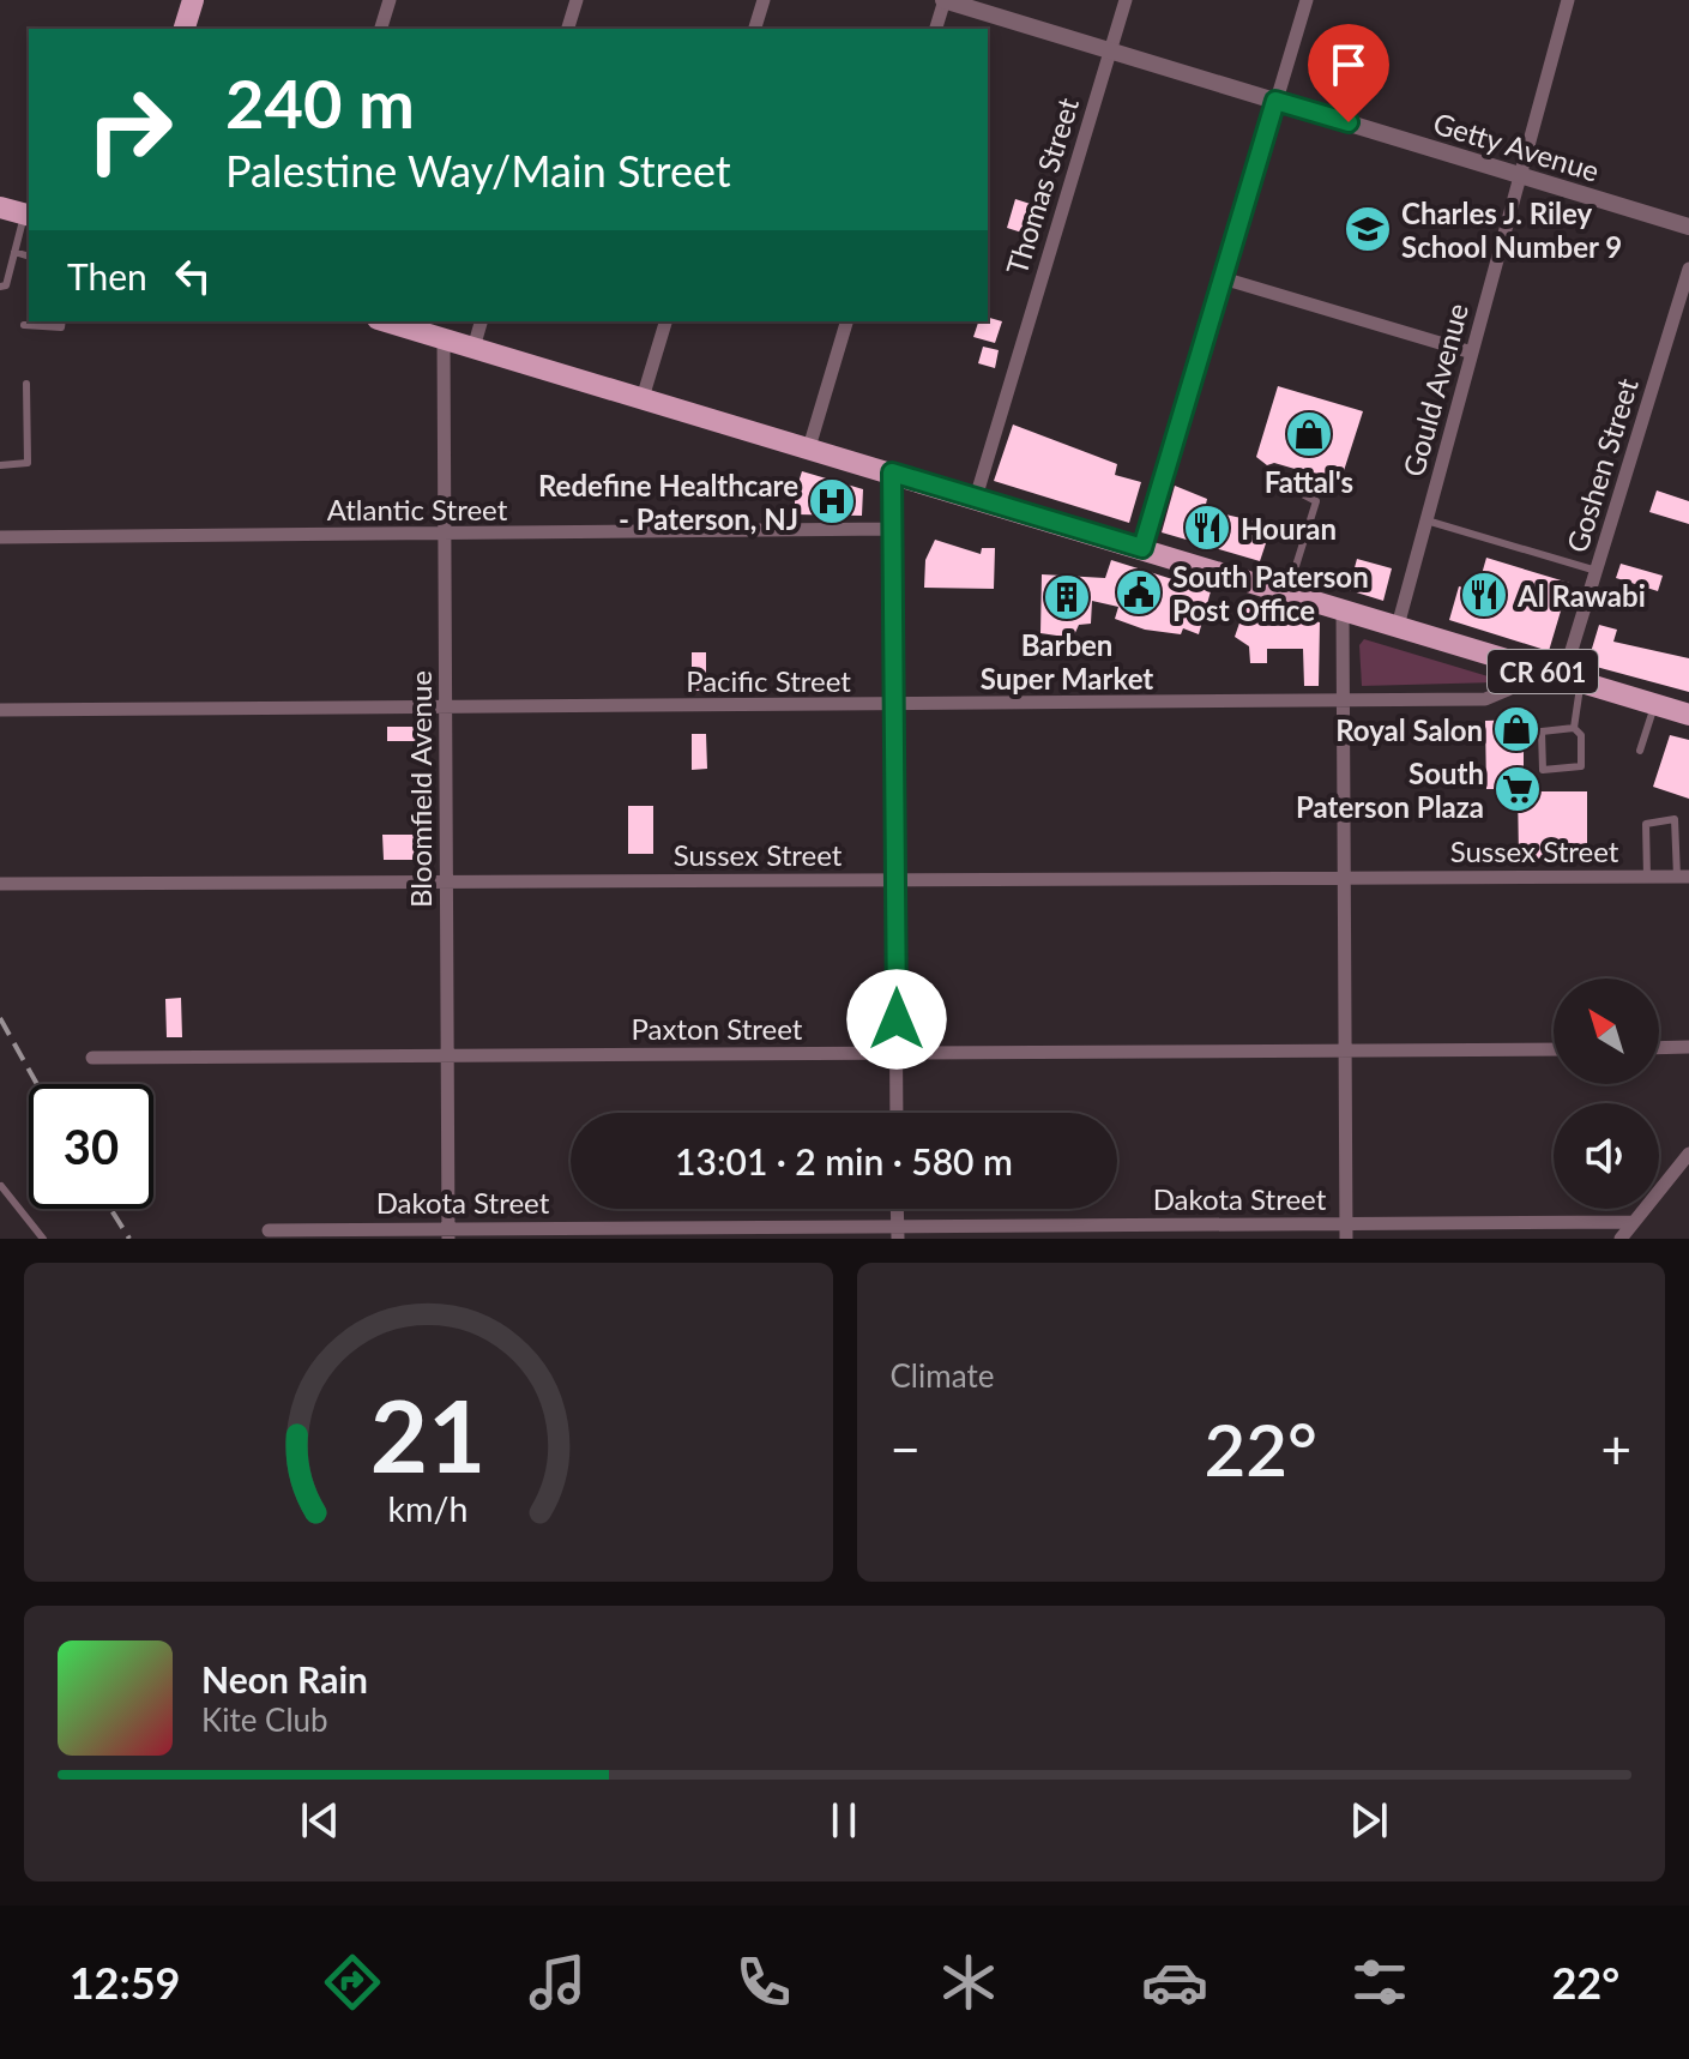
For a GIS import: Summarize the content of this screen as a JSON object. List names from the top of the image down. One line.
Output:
{"streets":{"main road":["CR 601"],"street":["Getty Avenue","Thomas Street","Gould Avenue","Goshen Street","Atlantic Street","Pacific Street","Bloomfield Avenue","Sussex Street","Paxton Street","Dakota Street"]},"crossings":[["Getty Avenue","Thomas Street"],["Getty Avenue","Gould Avenue"],["Thomas Street","CR 601"],["Gould Avenue","CR 601"],["Goshen Street","CR 601"],["Atlantic Street","Bloomfield Avenue"],["CR 601","Pacific Street"],["CR 601","Bloomfield Avenue"],["Pacific Street","Bloomfield Avenue"],["Bloomfield Avenue","Sussex Street"],["Bloomfield Avenue","Paxton Street"],["Bloomfield Avenue","Dakota Street"]],"places":{"school or university":["Charles J. Riley School Number 9"],"shop":["Fattal's","Royal Salon"],"hospital":["Redefine Healthcare - Paterson, NJ"],"restaurant":["Houran","Al Rawabi"],"public building":["South Paterson Post Office"],"building":["Barben Super Market"],"supermarket":["South Paterson Plaza"]},"north":"top left","page":{"turn":["240 m","Palestine Way/Main Street"],"then":"Then","limit":"30","trip":"13:01 · 2 min · 580 m","tile":"Climate","heat":["−","22°","+"],"song":["Neon Rain","Kite Club"],"tabs":["12:59","22°"],"gauge":["21","km/h"]}}
